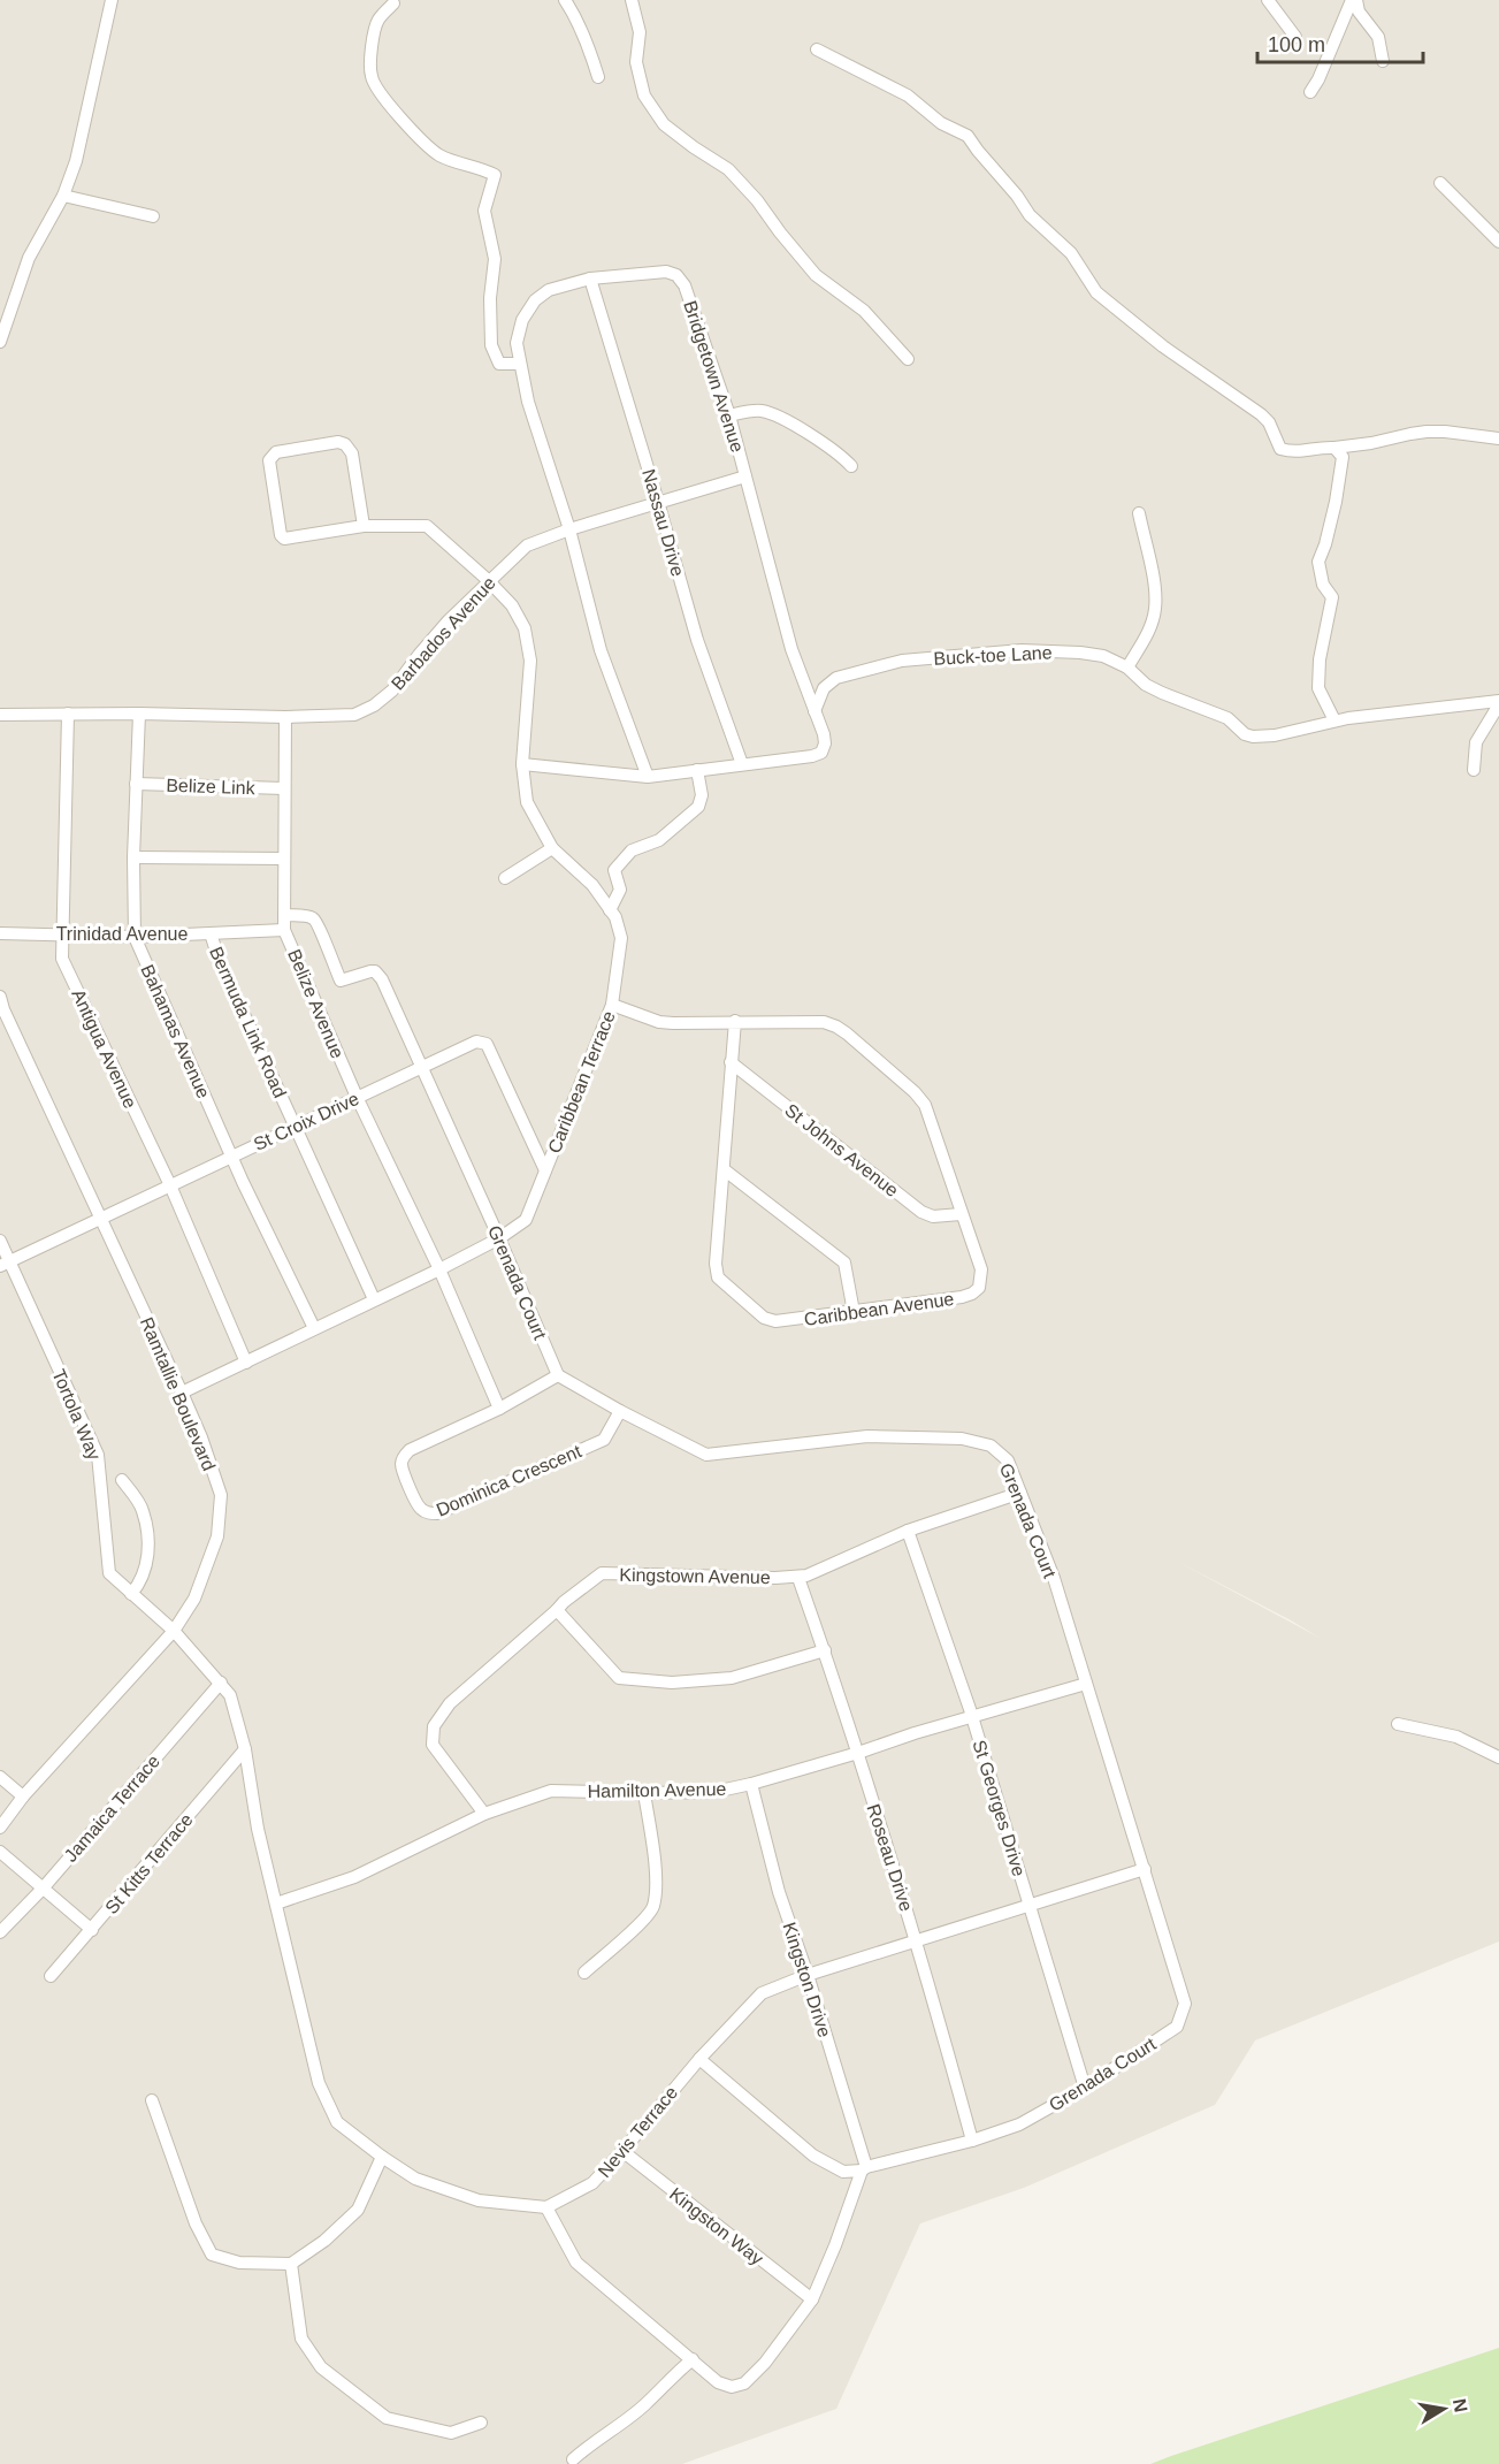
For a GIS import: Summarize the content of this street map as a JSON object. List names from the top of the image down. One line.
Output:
{"streets":{"street":["Bridgetown Avenue","Nassau Drive","Barbados Avenue","Buck-toe Lane","Belize Link","Trinidad Avenue","Belize Avenue","Bermuda Link Road","Bahamas Avenue","Antigua Avenue","Caribbean Terrace","St Croix Drive","St Johns Avenue","Grenada Court","Caribbean Avenue","Ramtallie Boulevard","Tortola Way","Dominica Crescent","Kingstown Avenue","Hamilton Avenue","Jamaica Terrace","St Georges Drive","Roseau Drive","St Kitts Terrace","Kingston Drive","Nevis Terrace","Kingston Way"]},"crossings":[["Bridgetown Avenue","Nassau Drive"],["Bridgetown Avenue","Barbados Avenue"],["Bridgetown Avenue","Buck-toe Lane"],["Nassau Drive","Barbados Avenue"],["Barbados Avenue","Belize Avenue"],["Barbados Avenue","Bahamas Avenue"],["Barbados Avenue","Antigua Avenue"],["Barbados Avenue","Caribbean Terrace"],["Belize Link","Belize Avenue"],["Belize Link","Bahamas Avenue"],["Trinidad Avenue","Belize Avenue"],["Trinidad Avenue","Bermuda Link Road"],["Trinidad Avenue","Bahamas Avenue"],["Trinidad Avenue","Antigua Avenue"],["Belize Avenue","Caribbean Terrace"],["Belize Avenue","St Croix Drive"],["Belize Avenue","Grenada Court"],["Bermuda Link Road","Caribbean Terrace"],["Bermuda Link Road","St Croix Drive"],["Bahamas Avenue","Caribbean Terrace"],["Bahamas Avenue","St Croix Drive"],["Antigua Avenue","Caribbean Terrace"],["Antigua Avenue","St Croix Drive"],["Caribbean Terrace","St Croix Drive"],["Caribbean Terrace","Grenada Court"],["Caribbean Terrace","Caribbean Avenue"],["Caribbean Terrace","Ramtallie Boulevard"],["St Croix Drive","Grenada Court"],["St Croix Drive","Ramtallie Boulevard"],["St Croix Drive","Tortola Way"],["St Johns Avenue","Caribbean Avenue"],["Grenada Court","Dominica Crescent"],["Grenada Court","Kingstown Avenue"],["Grenada Court","Hamilton Avenue"],["Grenada Court","St Georges Drive"],["Grenada Court","Roseau Drive"],["Grenada Court","Kingston Drive"],["Grenada Court","Nevis Terrace"],["Ramtallie Boulevard","Tortola Way"],["Kingstown Avenue","Hamilton Avenue"],["Kingstown Avenue","St Georges Drive"],["Kingstown Avenue","Roseau Drive"],["Hamilton Avenue","St Georges Drive"],["Hamilton Avenue","Roseau Drive"],["Hamilton Avenue","Kingston Drive"],["St Georges Drive","Nevis Terrace"],["Roseau Drive","Nevis Terrace"],["Kingston Drive","Nevis Terrace"],["Nevis Terrace","Kingston Way"]],"scale_bar":"100 m","north":"right"}
